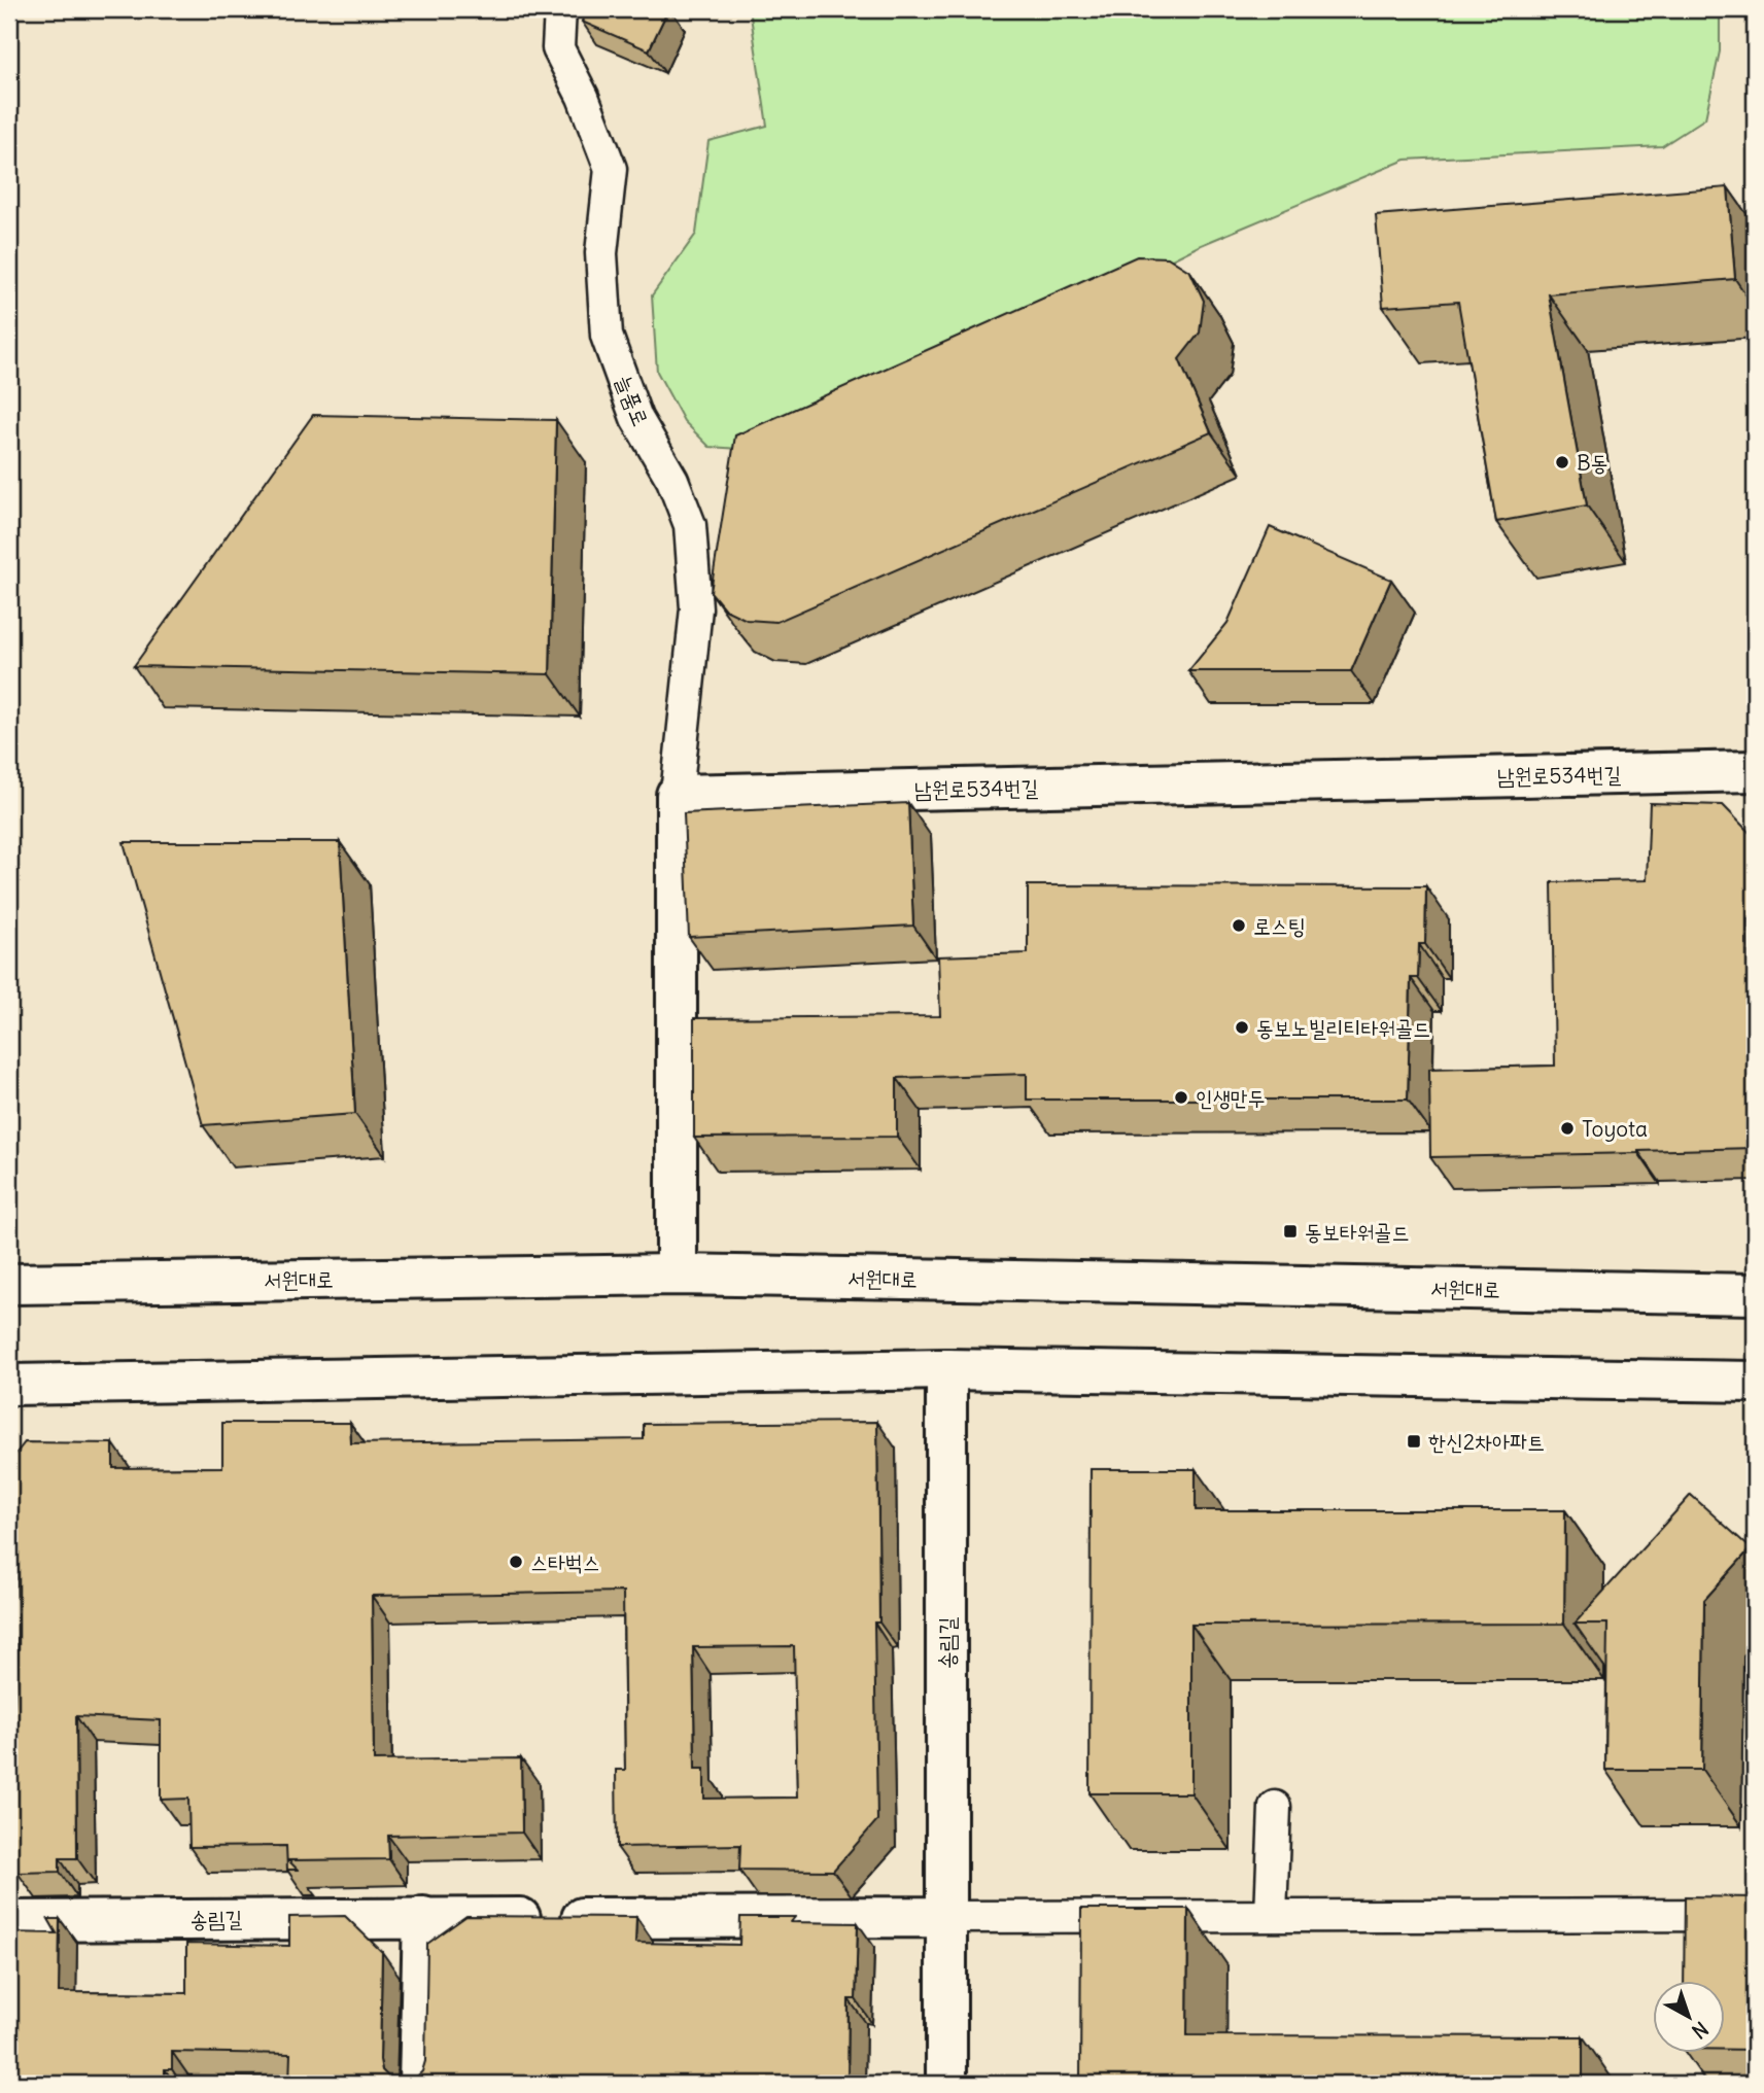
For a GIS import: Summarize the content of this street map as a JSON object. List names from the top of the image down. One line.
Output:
{"streets":{"street":["남원로534번길","서원대로","송림길"],"lane":["늘품로"]},"crossings":[["늘품로","남원로534번길"]],"places":{"other":["B동","로스팅","동보노빌리티타워골드","인생만두","Toyota","스타벅스"],"transit":["동보타워골드","한신2차아파트"]},"north":"bottom right"}
